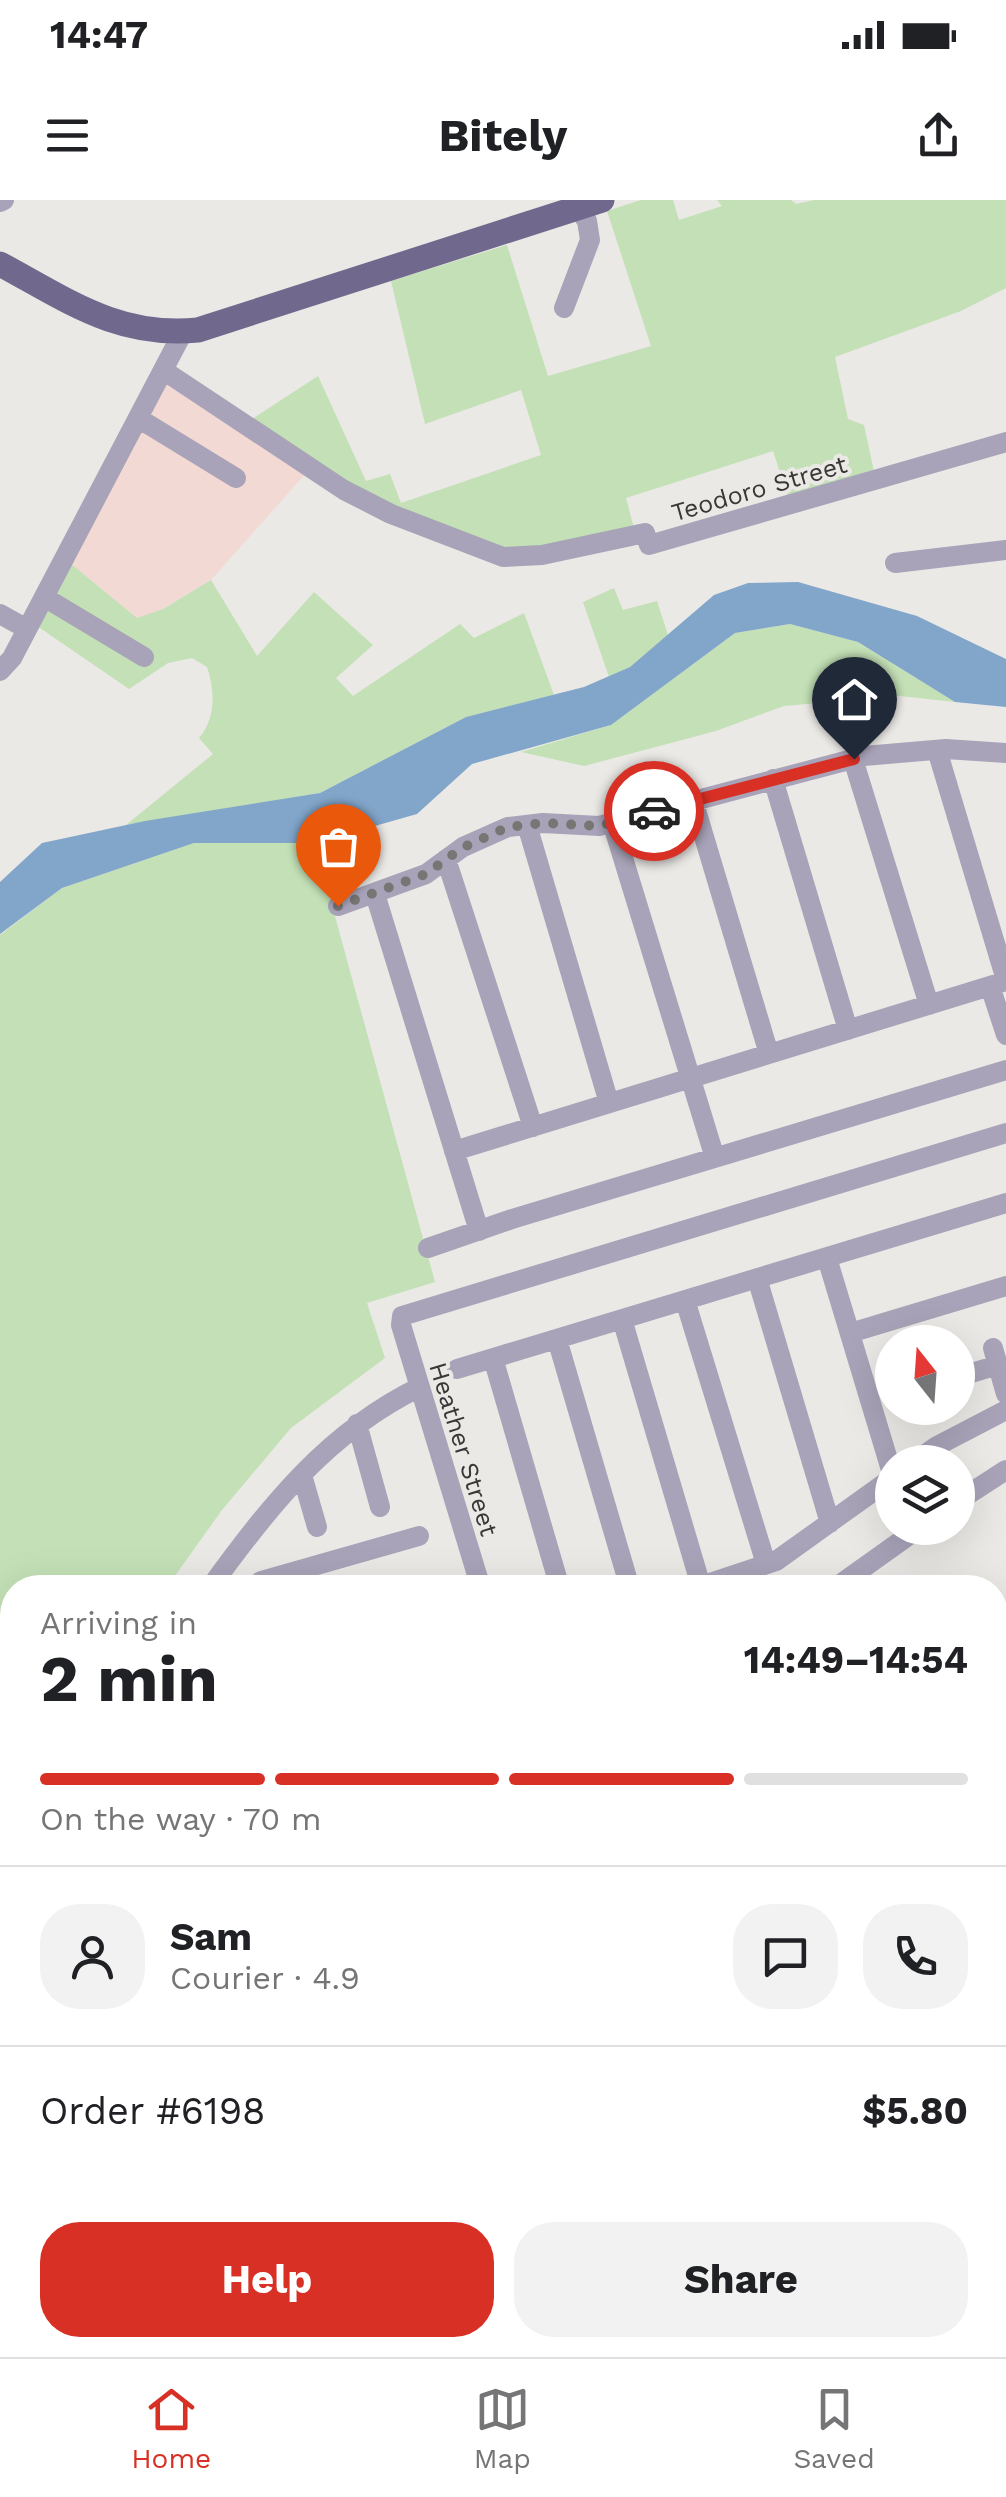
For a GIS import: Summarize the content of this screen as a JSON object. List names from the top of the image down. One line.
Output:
{"streets":{"street":["Teodoro Street","Heather Street"]},"north":"top","page":{"status":"14:47","header":"Bitely","heading":["2 min","Arriving in","14:49–14:54"],"panel":["Sam","Courier · 4.9","Order #6198","$5.80"],"bar":"On the way · 70 m","buttons":["Help","Share"],"tabs":["Home","Map","Saved"]}}
